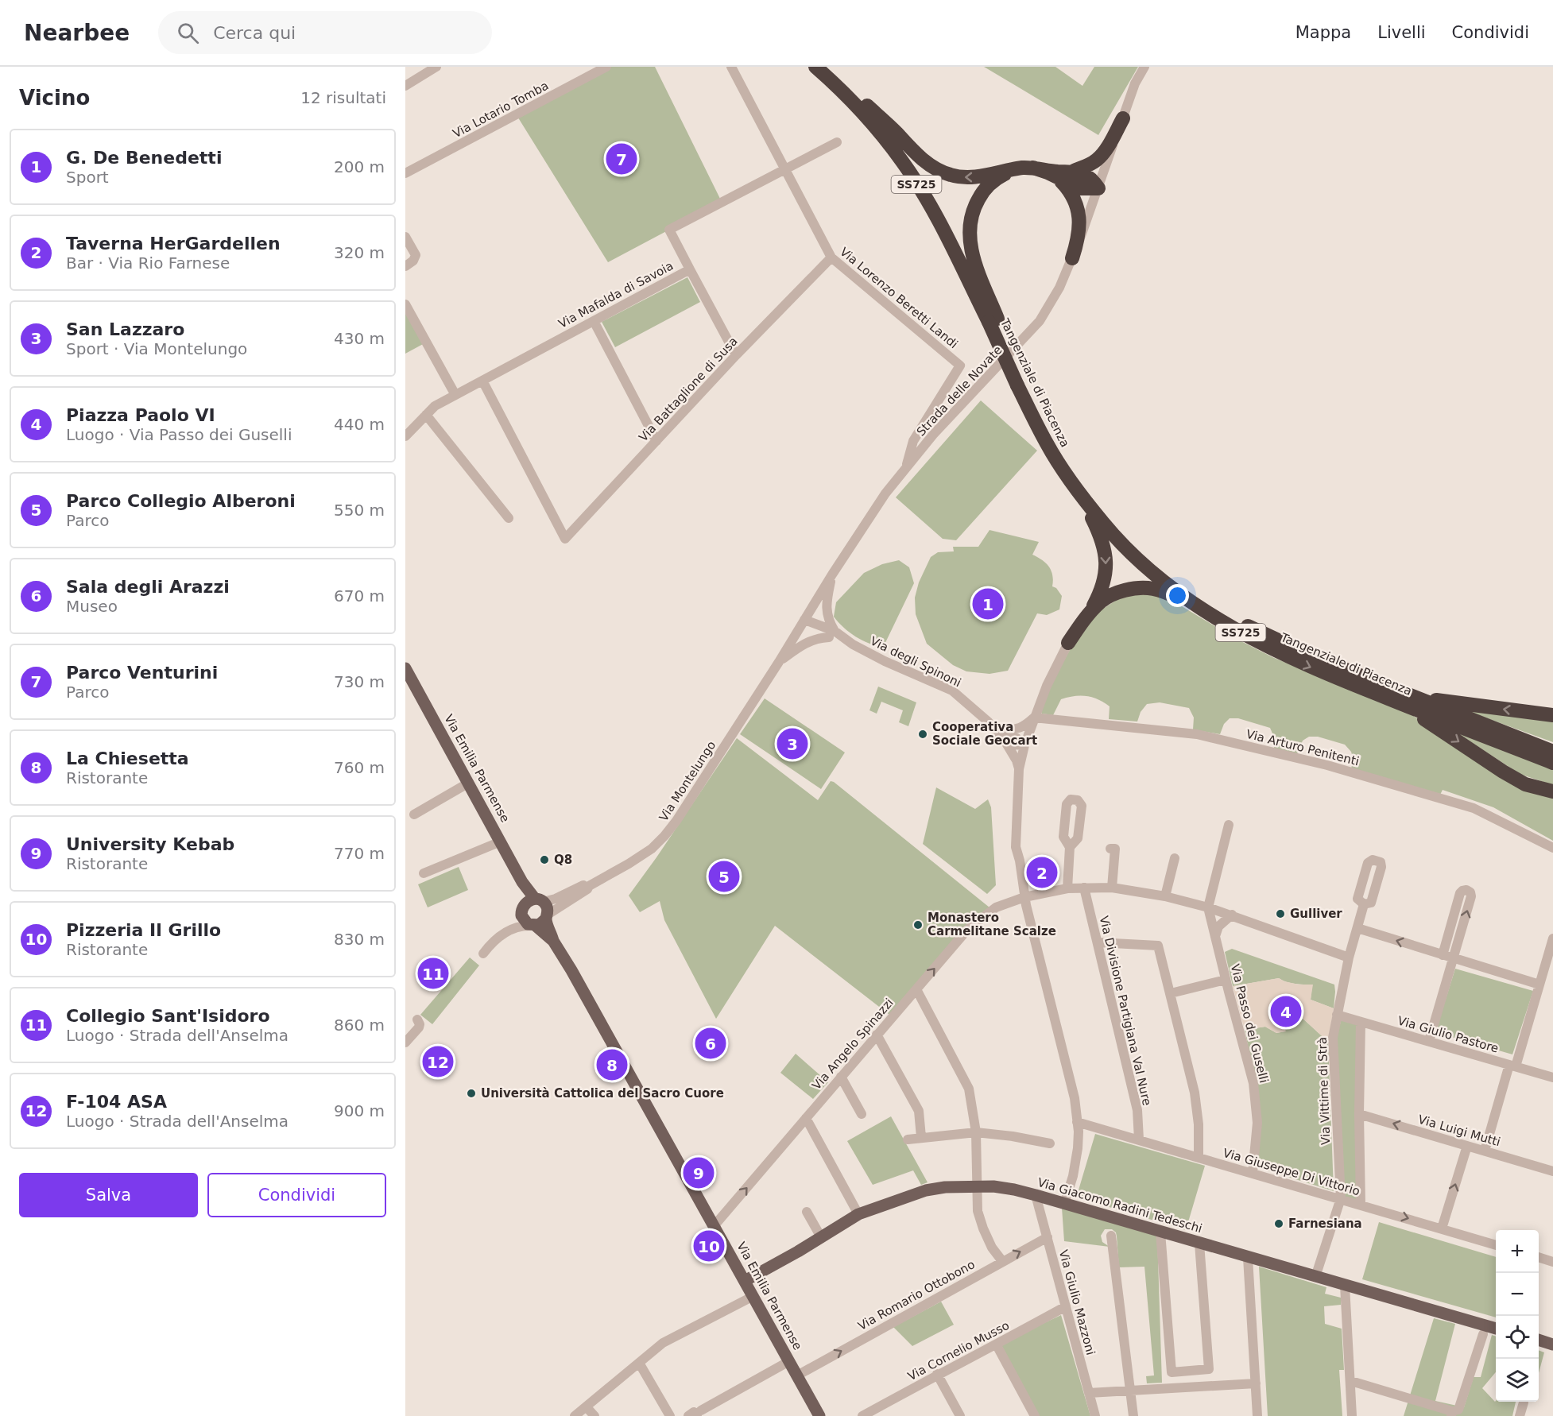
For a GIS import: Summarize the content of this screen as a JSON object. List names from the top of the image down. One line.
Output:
{"streets":{"highway":["SS725","Tangenziale di Piacenza"],"main road":["Via Emilia Parmense","Via Giacomo Radini Tedeschi"],"street":["Via Lotario Tomba","Via Mafalda di Savoia","Via Lorenzo Beretti Landi","Via Battaglione di Susa","Strada delle Novate","Via degli Spinoni","Via Arturo Penitenti","Via Montelungo","Via Divisione Partigiana Val Nure","Via Passo dei Guselli","Via Giulio Pastore","Via Angelo Spinazzi","Via Vittime di Strà","Via Luigi Mutti","Via Giuseppe Di Vittorio","Via Romario Ottobono","Via Giulio Mazzoni","Via Cornelio Musso"]},"crossings":[["Via Mafalda di Savoia","Via Lorenzo Beretti Landi"],["Via Mafalda di Savoia","Via Battaglione di Susa"],["Via Lorenzo Beretti Landi","Via Battaglione di Susa"],["Via Lorenzo Beretti Landi","Strada delle Novate"],["Strada delle Novate","Via degli Spinoni"],["Strada delle Novate","Via Montelungo"],["Via Emilia Parmense","Via Montelungo"],["Via Emilia Parmense","Via Angelo Spinazzi"],["Via Emilia Parmense","Via Giacomo Radini Tedeschi"],["Via Emilia Parmense","Via Romario Ottobono"],["Via Divisione Partigiana Val Nure","Via Angelo Spinazzi"],["Via Divisione Partigiana Val Nure","Via Giuseppe Di Vittorio"],["Via Passo dei Guselli","Via Angelo Spinazzi"],["Via Passo dei Guselli","Via Giuseppe Di Vittorio"],["Via Giulio Pastore","Via Vittime di Strà"],["Via Angelo Spinazzi","Via Vittime di Strà"],["Via Vittime di Strà","Via Giuseppe Di Vittorio"],["Via Vittime di Strà","Via Giacomo Radini Tedeschi"],["Via Giacomo Radini Tedeschi","Via Giulio Mazzoni"],["Via Romario Ottobono","Via Giulio Mazzoni"],["Via Giulio Mazzoni","Via Cornelio Musso"]],"one_way":["Via Angelo Spinazzi","Via Luigi Mutti","Via Romario Ottobono"],"places":["Cooperativa Sociale Geocart","Q8","Gulliver","Monastero Carmelitane Scalze","Università Cattolica del Sacro Cuore","Farnesiana"],"page":{"header":"Nearbee","search":"Cerca qui","nav":["Mappa","Livelli","Condividi"],"heading":["Vicino","12 risultati"],"list":[{"mark":"1","name":"G. De Benedetti","note":"Sport","value":"200 m"},{"mark":"2","name":"Taverna HerGardellen","note":"Bar · Via Rio Farnese","value":"320 m"},{"mark":"3","name":"San Lazzaro","note":"Sport · Via Montelungo","value":"430 m"},{"mark":"4","name":"Piazza Paolo VI","note":"Luogo · Via Passo dei Guselli","value":"440 m"},{"mark":"5","name":"Parco Collegio Alberoni","note":"Parco","value":"550 m"},{"mark":"6","name":"Sala degli Arazzi","note":"Museo","value":"670 m"},{"mark":"7","name":"Parco Venturini","note":"Parco","value":"730 m"},{"mark":"8","name":"La Chiesetta","note":"Ristorante","value":"760 m"},{"mark":"9","name":"University Kebab","note":"Ristorante","value":"770 m"},{"mark":"10","name":"Pizzeria Il Grillo","note":"Ristorante","value":"830 m"},{"mark":"11","name":"Collegio Sant'Isidoro","note":"Luogo · Strada dell'Anselma","value":"860 m"},{"mark":"12","name":"F-104 ASA","note":"Luogo · Strada dell'Anselma","value":"900 m"}],"pins":["7","1","3","2","5","11","4","6","12","8","9","10"],"buttons":["Salva","Condividi"],"map_buttons":["+","−"]}}
